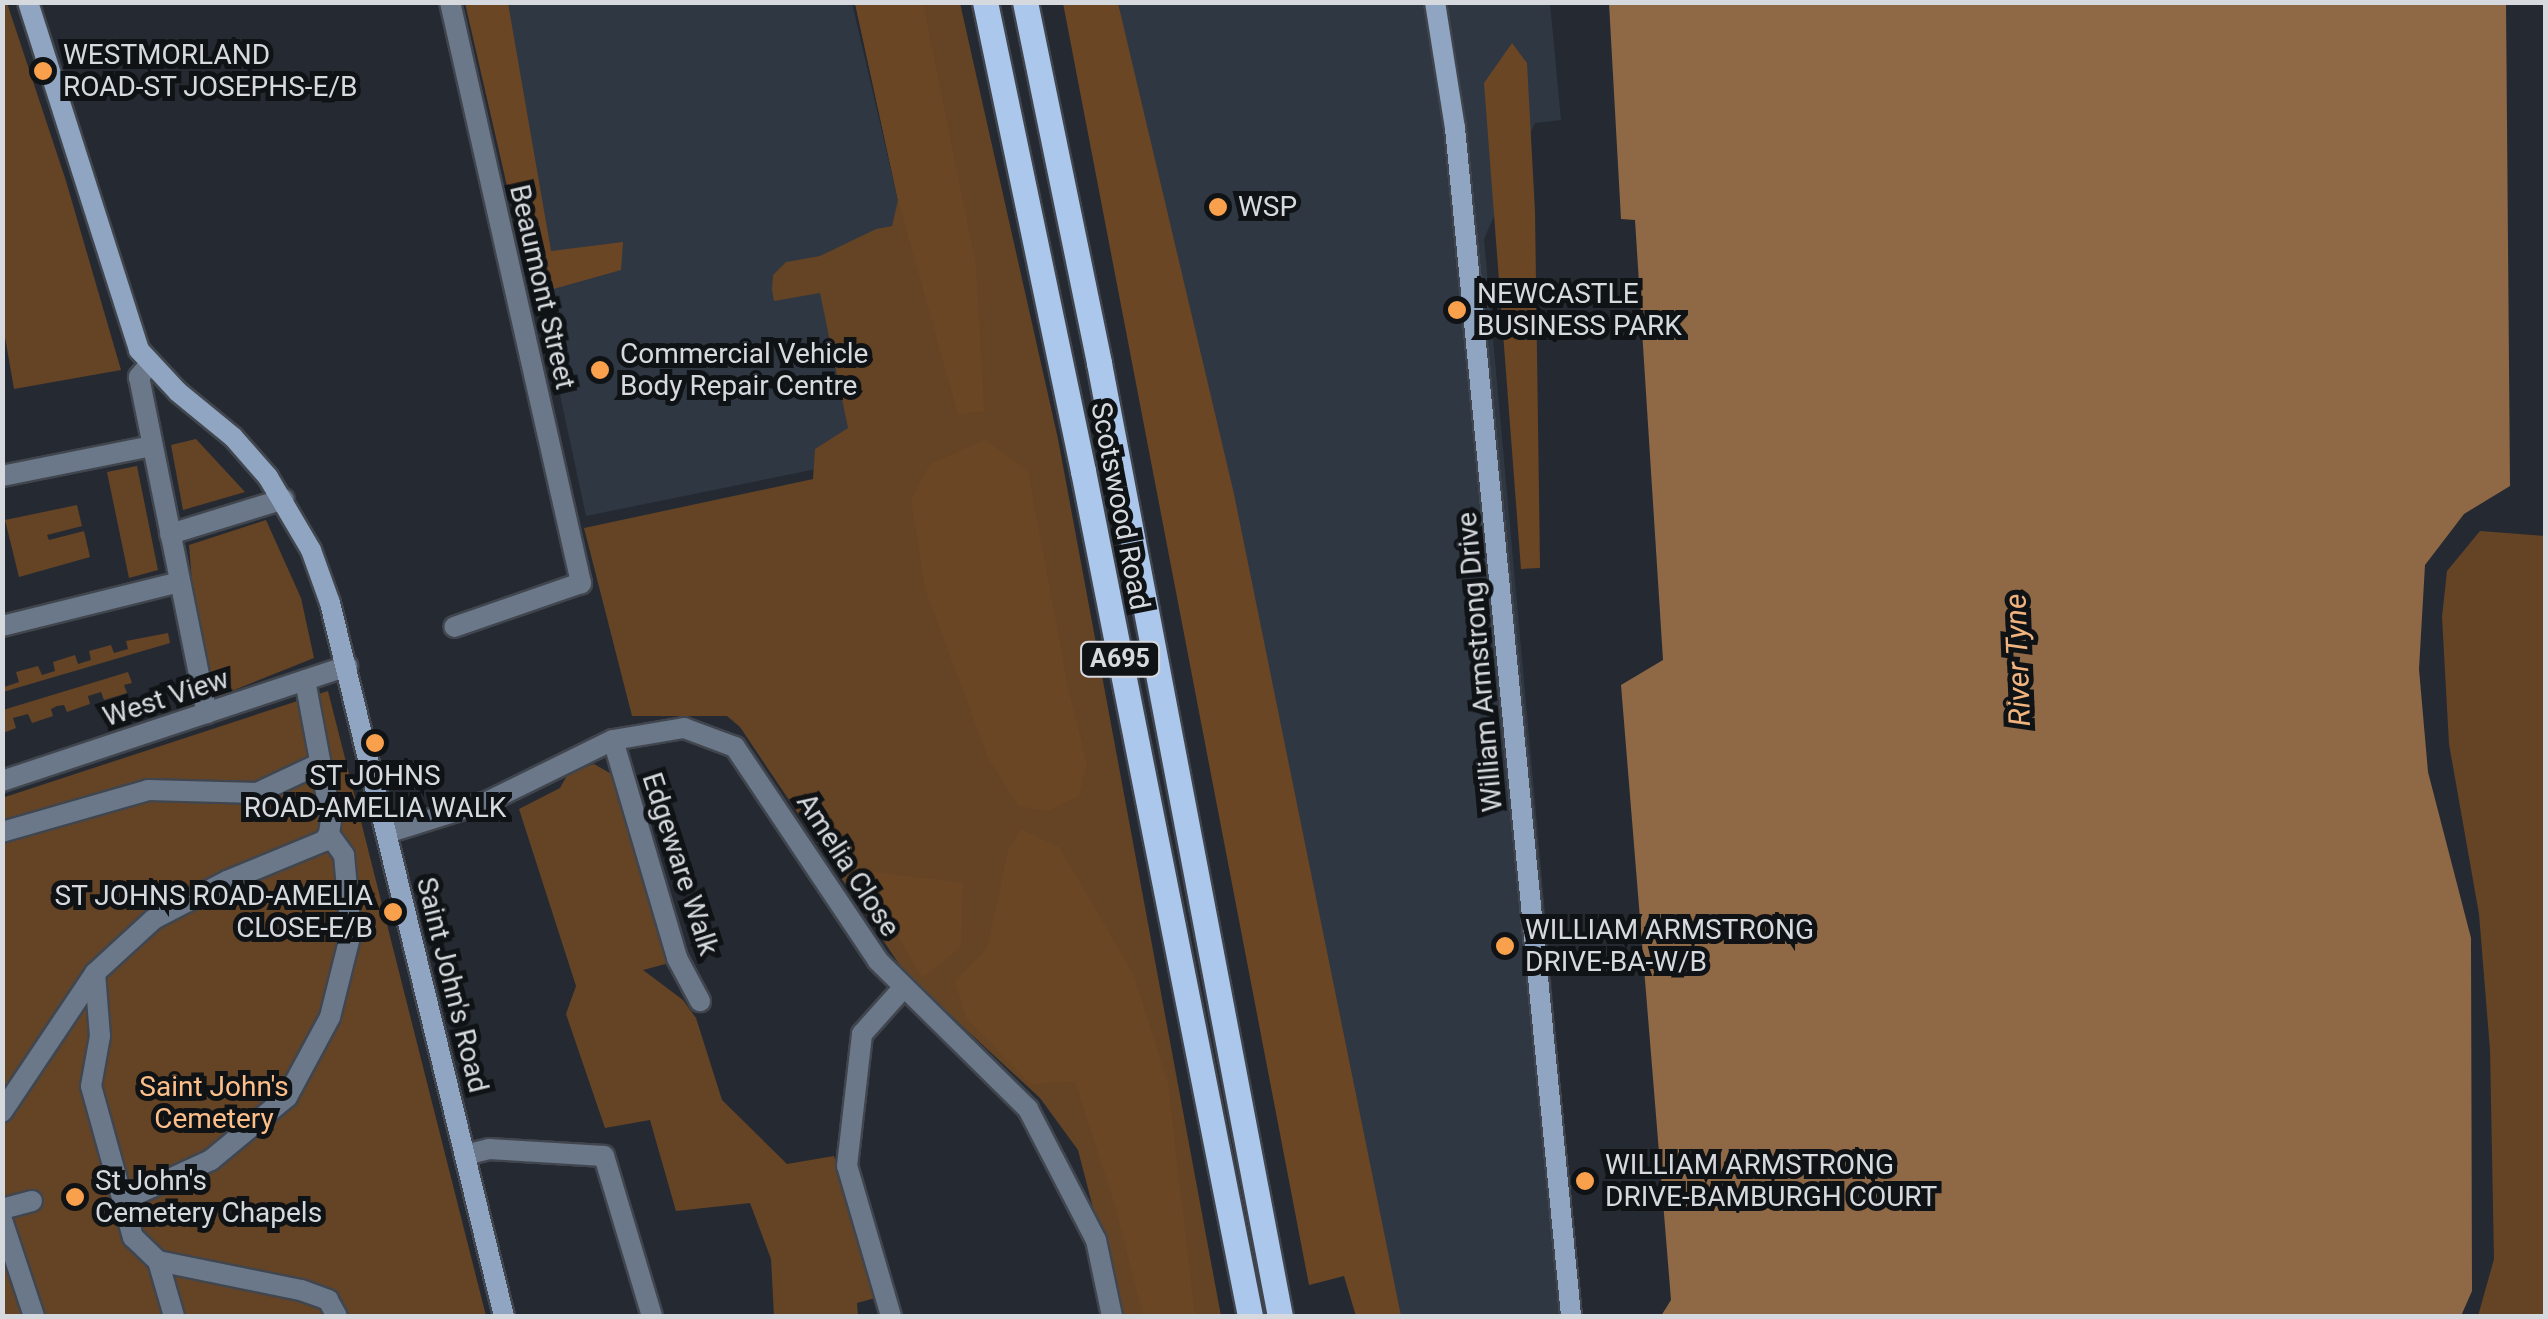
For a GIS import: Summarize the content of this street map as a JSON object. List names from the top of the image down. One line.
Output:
{"streets":{"main road":["Scotswood Road","A695"],"street":["Beaumont Street","William Armstrong Drive","West View","Edgeware Walk","Amelia Close","Saint John's Road"]},"crossings":[["West View","Saint John's Road"],["Edgeware Walk","Amelia Close"],["Amelia Close","Saint John's Road"]],"water":["River Tyne"],"parks":["Saint John's Cemetery"],"places":["WESTMORLAND ROAD-ST JOSEPHS-E/B","WSP","NEWCASTLE BUSINESS PARK","Commercial Vehicle Body Repair Centre","ST JOHNS ROAD-AMELIA WALK","ST JOHNS ROAD-AMELIA CLOSE-E/B","WILLIAM ARMSTRONG DRIVE-BA-W/B","WILLIAM ARMSTRONG DRIVE-BAMBURGH COURT","St John's Cemetery Chapels"]}
